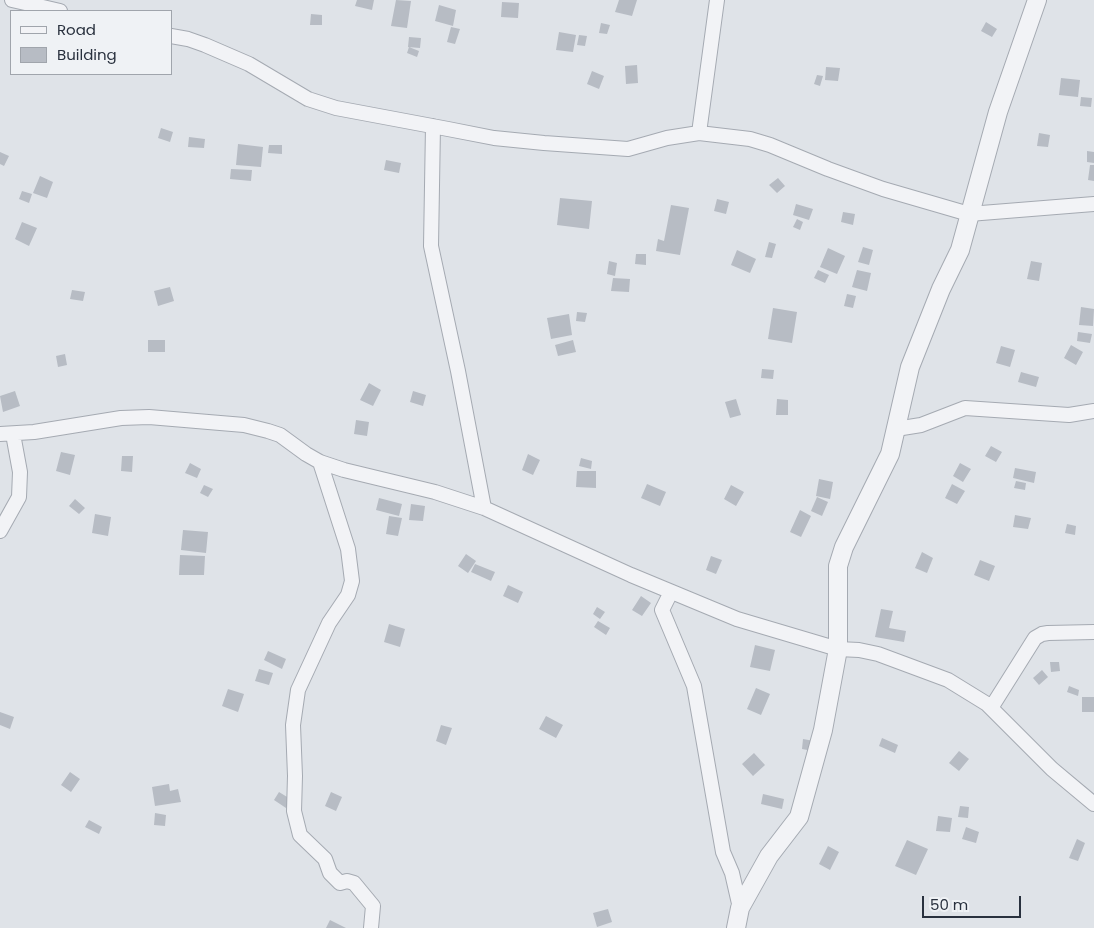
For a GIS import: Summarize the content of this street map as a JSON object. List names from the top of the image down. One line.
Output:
{"legend":["Road","Building"],"scale_bar":"50 m"}
